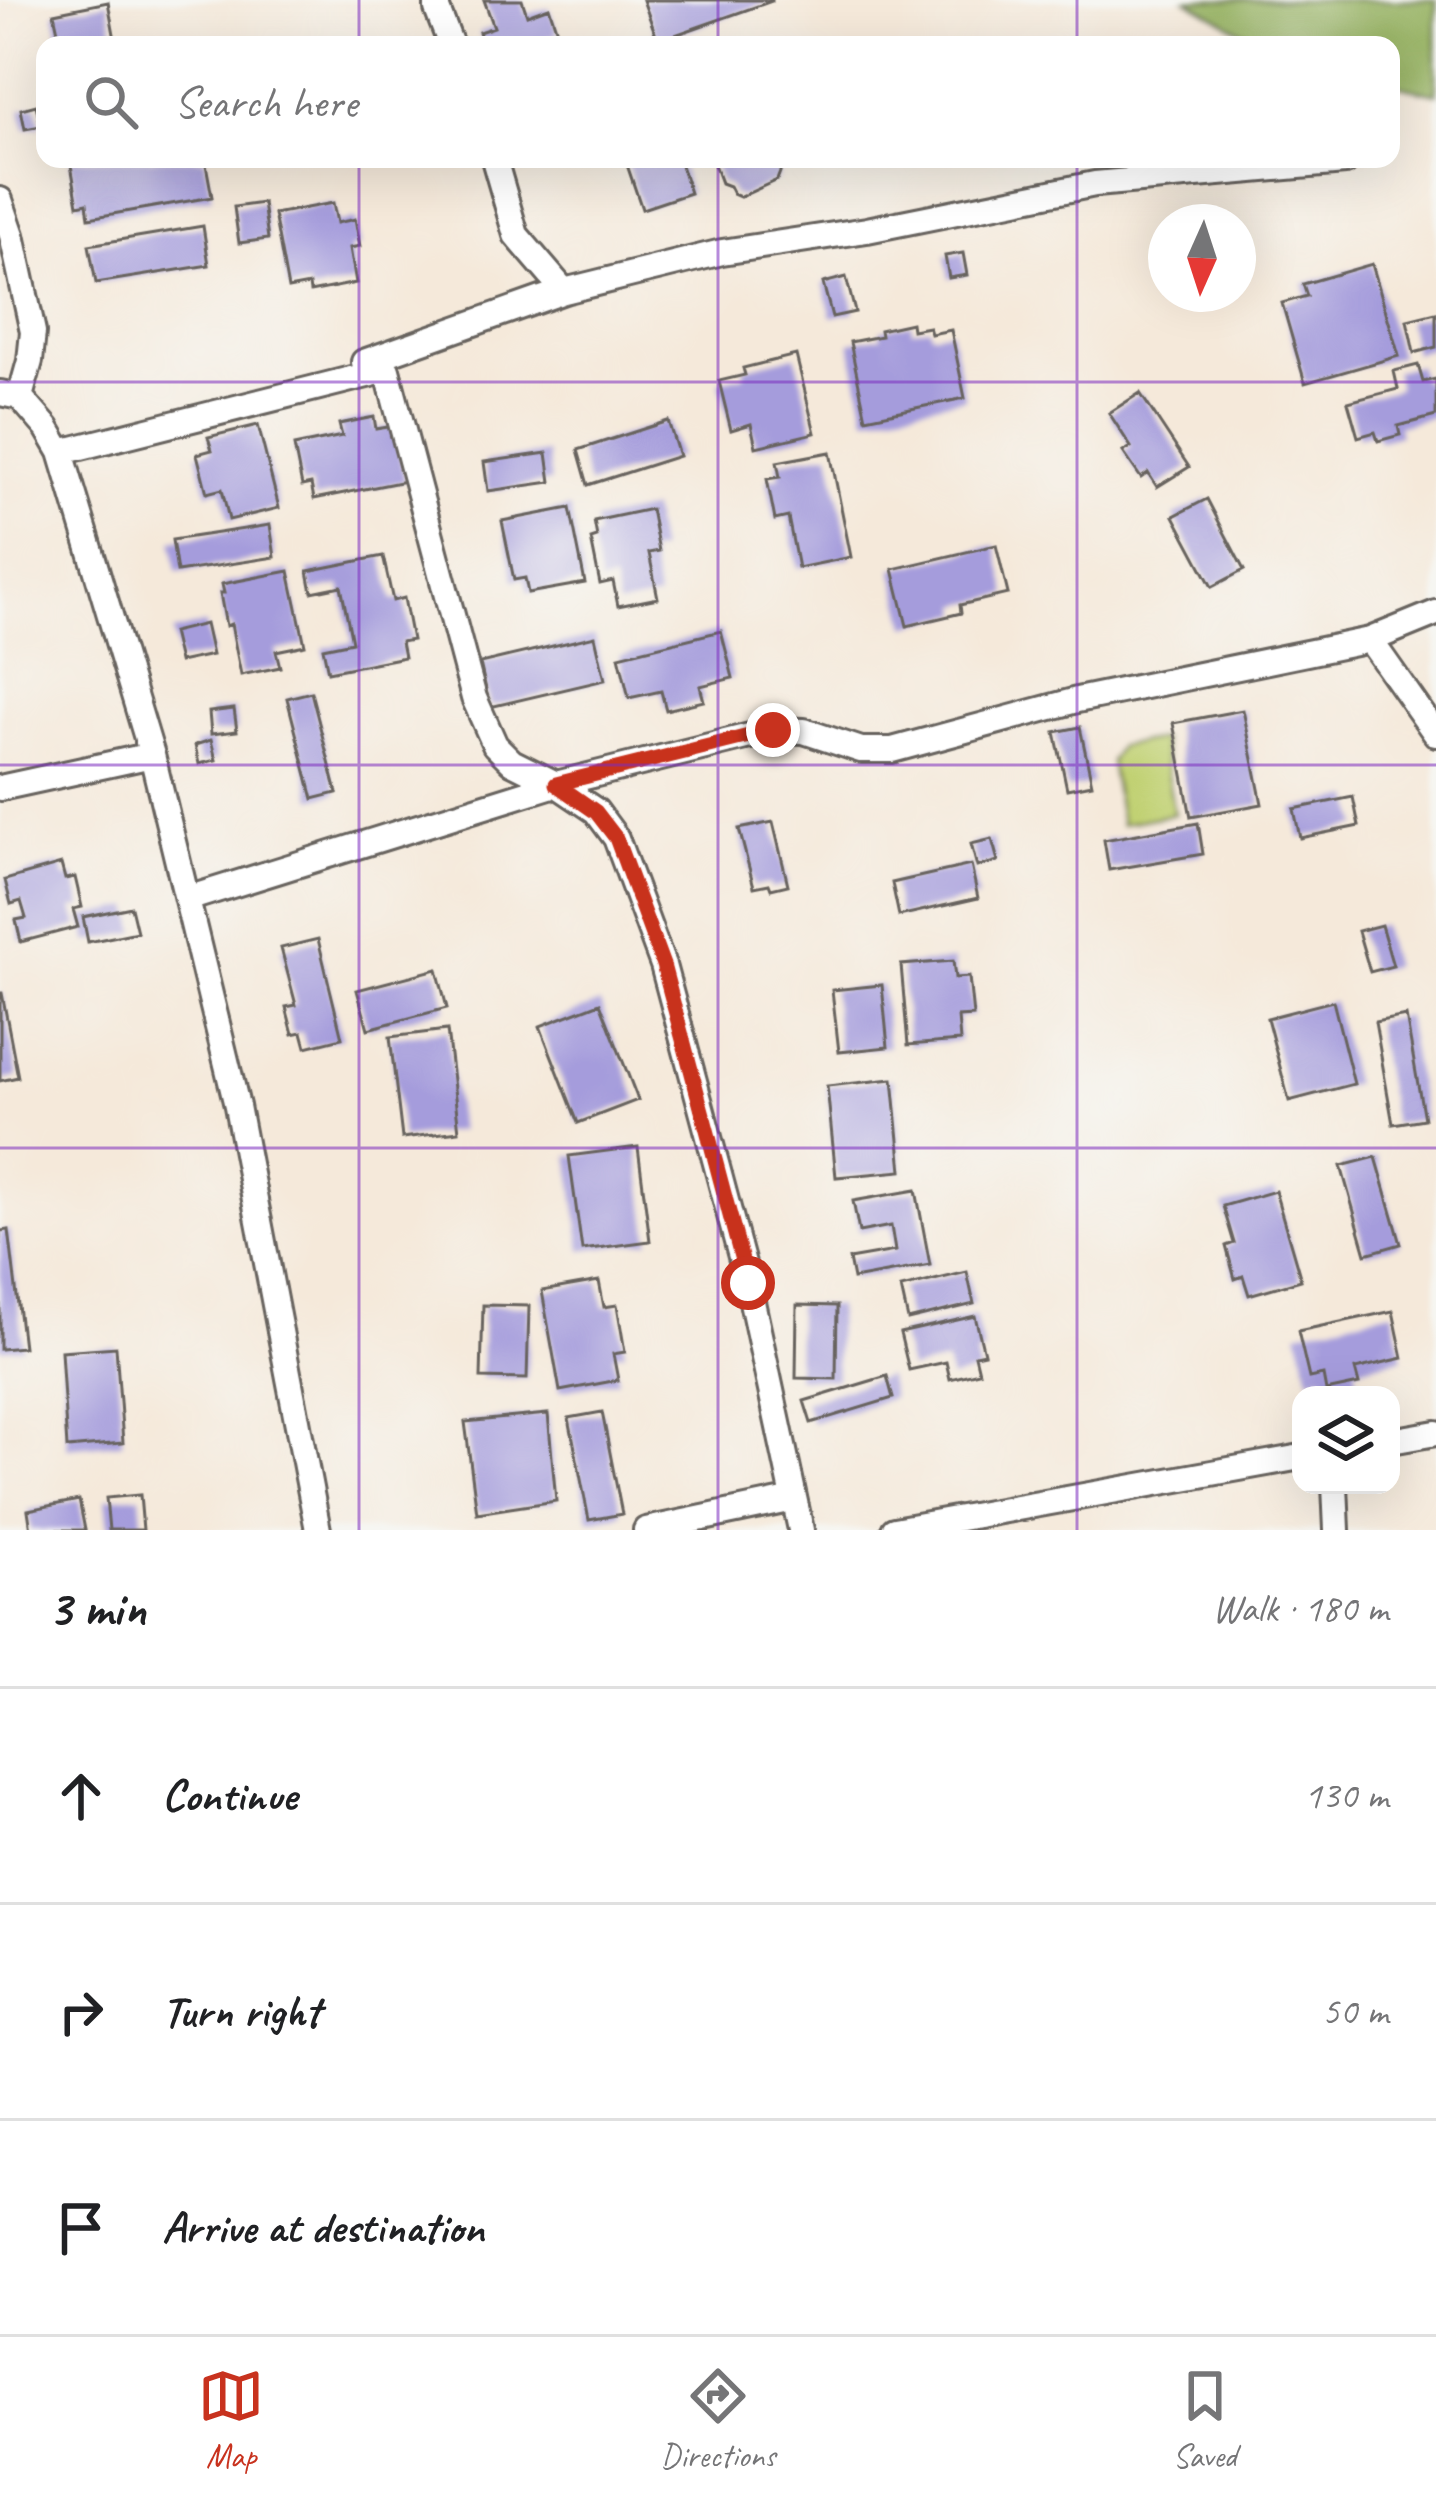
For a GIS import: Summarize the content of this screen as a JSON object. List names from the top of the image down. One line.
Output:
{"north":"bottom","page":{"search":"Search here","heading":["3 min","Walk · 180 m"],"list":[["Continue","130 m"],["Turn right","50 m"],"Arrive at destination"],"nav":["Map","Directions","Saved"]}}
